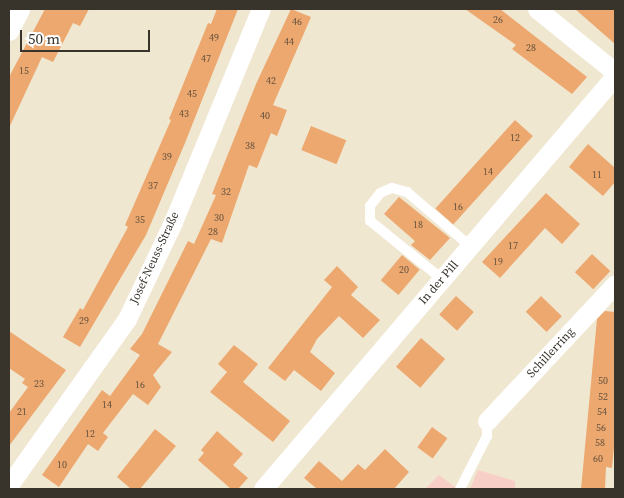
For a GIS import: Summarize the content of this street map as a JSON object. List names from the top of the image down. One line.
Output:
{"streets":{"street":["Josef-Neuss-Straße","In der Pill","Schillerring"]},"house_numbers":["26","46","49","44","28","47","15","42","45","43","40","12","38","39","14","11","37","32","16","30","35","18","28","17","19","20","29","50","23","16","52","14","21","54","56","12","58","60","10"],"scale_bar":"50 m"}
